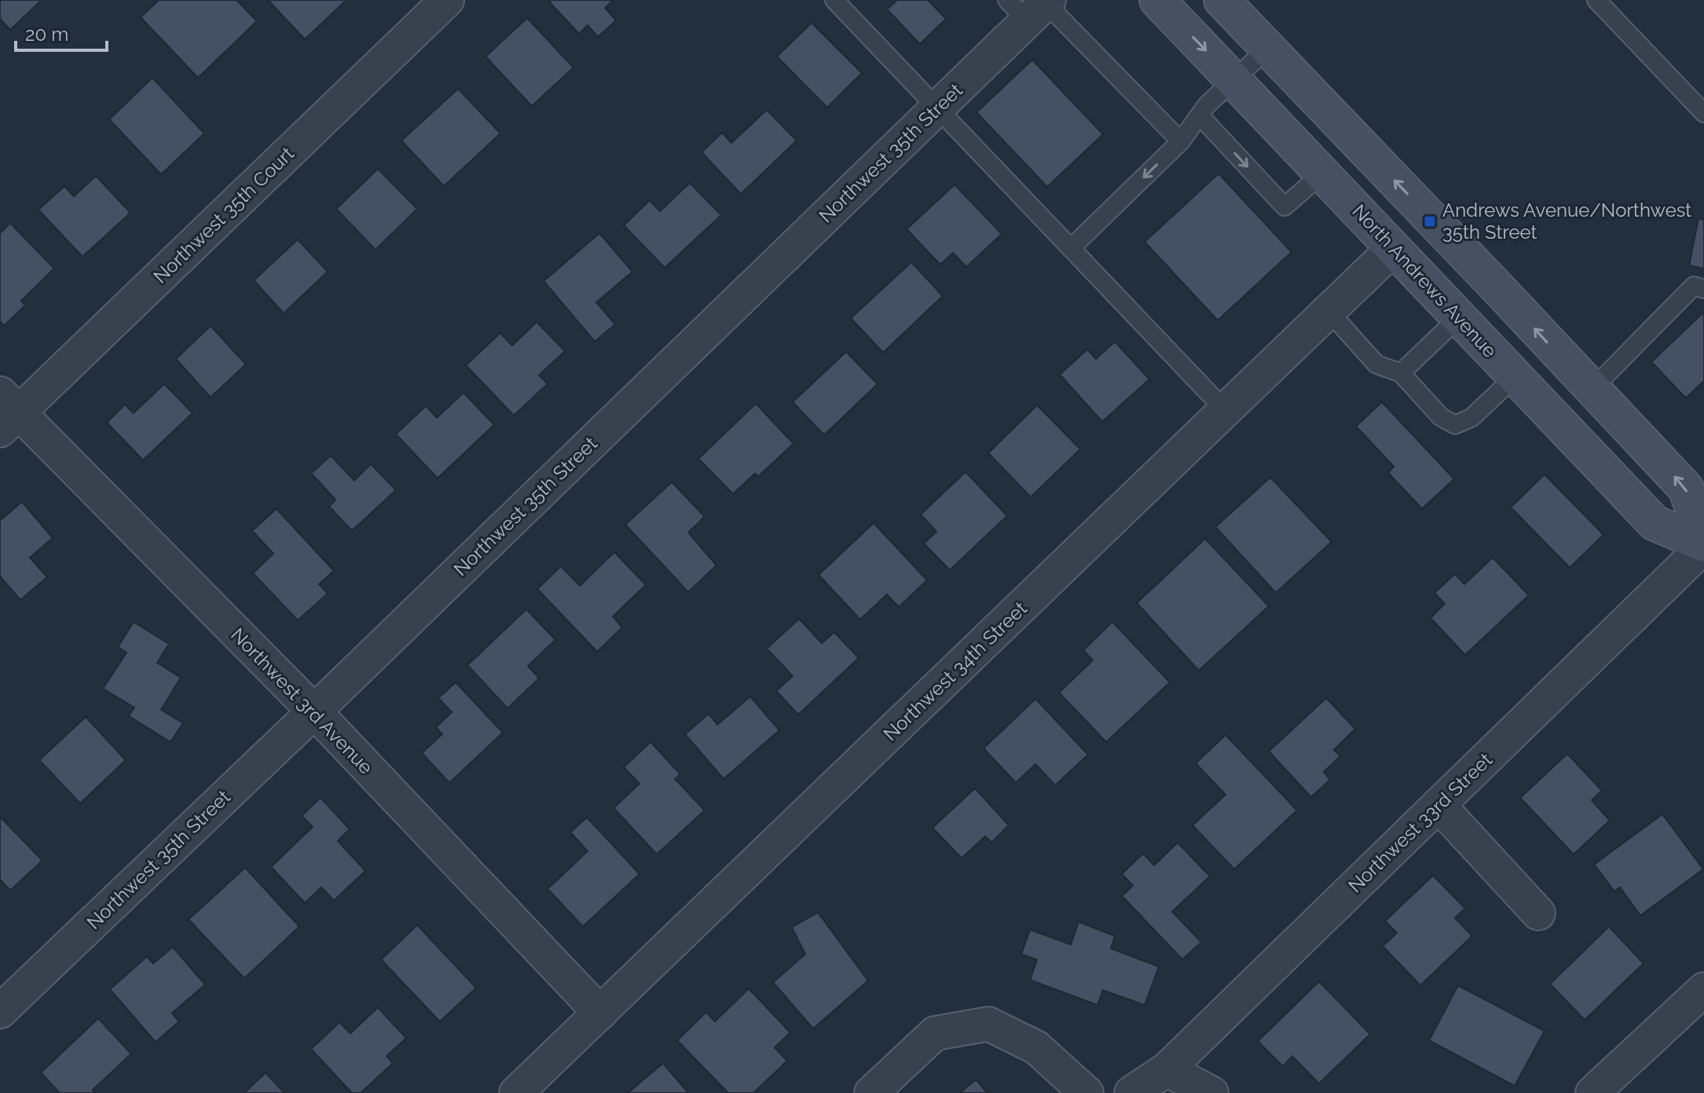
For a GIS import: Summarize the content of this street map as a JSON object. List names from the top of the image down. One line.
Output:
{"streets":{"main road":["North Andrews Avenue"],"street":["Northwest 35th Street","Northwest 35th Court","Northwest 34th Street","Northwest 3rd Avenue","Northwest 33rd Street"]},"crossings":[["Northwest 35th Street","Northwest 3rd Avenue"],["Northwest 35th Court","Northwest 3rd Avenue"],["North Andrews Avenue","Northwest 34th Street"],["North Andrews Avenue","Northwest 33rd Street"],["Northwest 34th Street","Northwest 3rd Avenue"]],"places":{"transit":["Andrews Avenue/Northwest 35th Street"]},"scale_bar":"20 m"}
